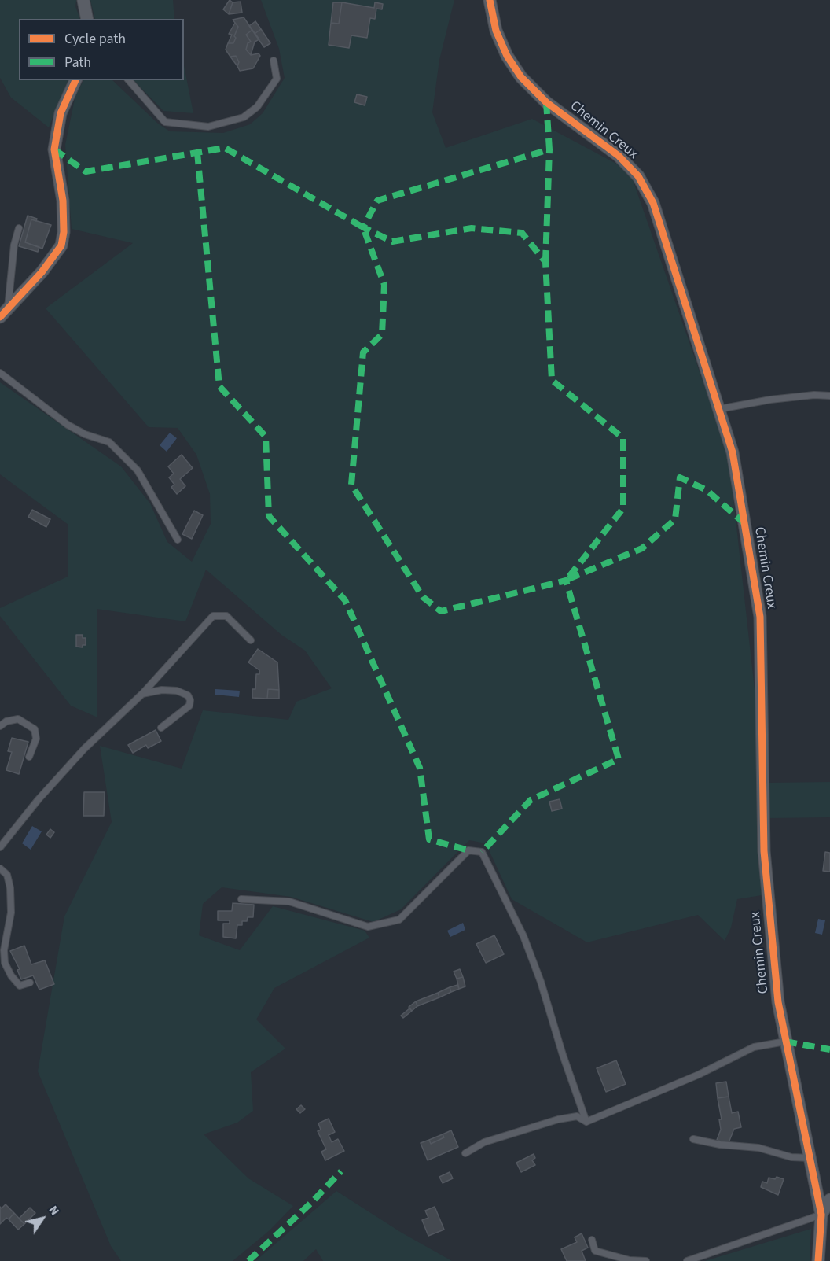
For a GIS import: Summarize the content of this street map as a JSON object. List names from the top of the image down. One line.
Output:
{"streets":{"street":["Chemin Creux"]},"legend":["Cycle path","Path"],"north":"top right"}
